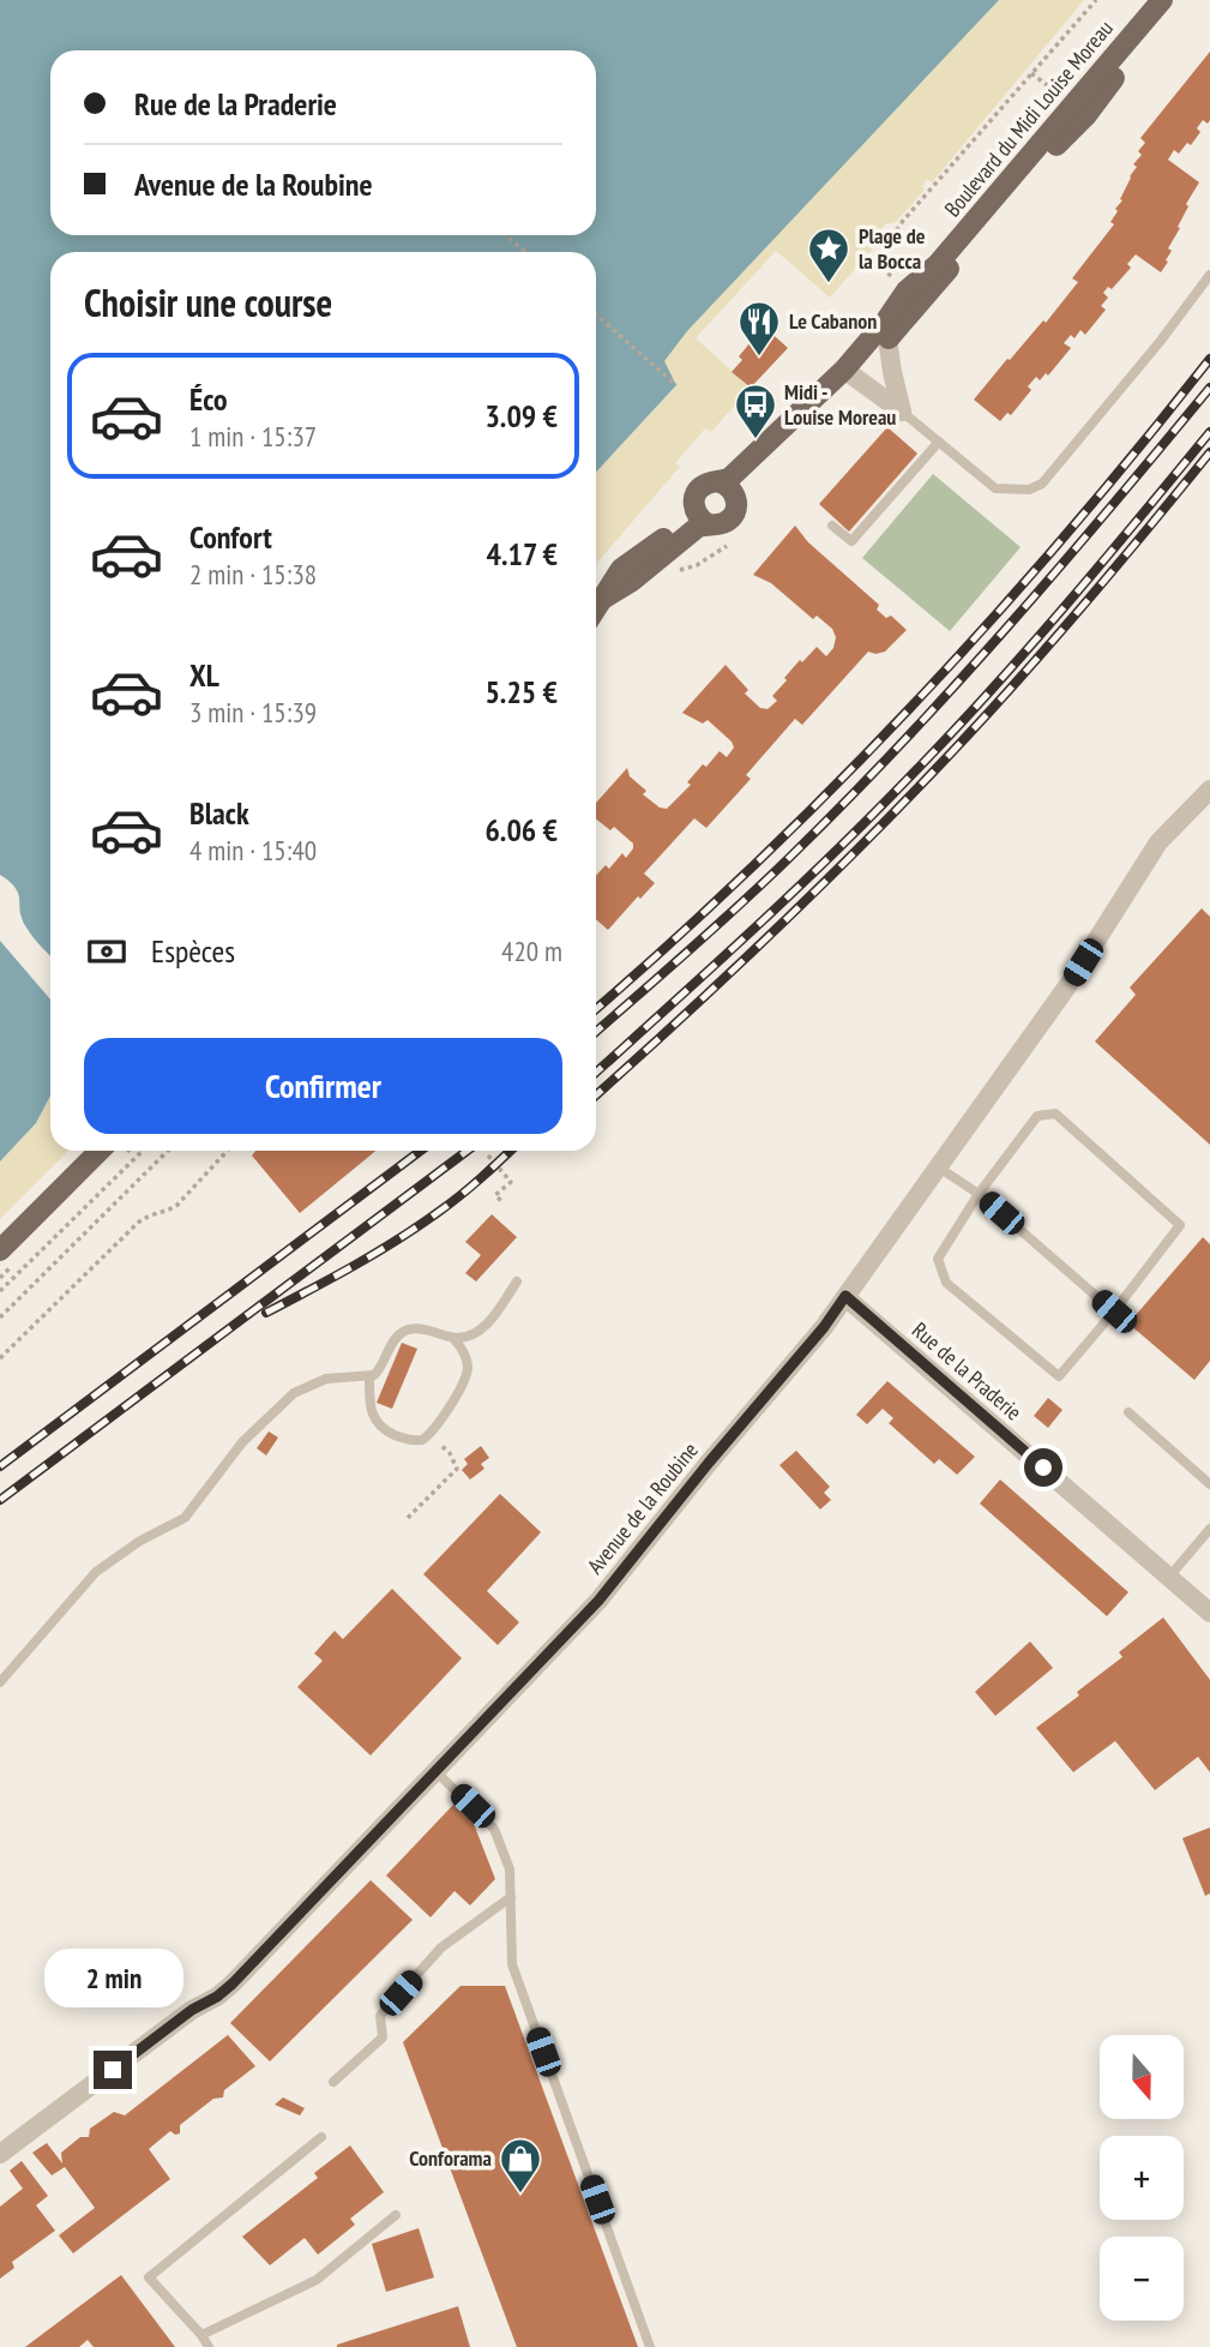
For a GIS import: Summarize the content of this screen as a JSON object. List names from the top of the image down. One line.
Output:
{"streets":{"main road":["Boulevard du Midi Louise Moreau"],"street":["Rue de la Praderie","Avenue de la Roubine"]},"crossings":[["Rue de la Praderie","Avenue de la Roubine"]],"places":{"place":["Plage de la Bocca"],"restaurant":["Le Cabanon"],"bus stop":["Midi - Louise Moreau"],"shop":["Conforama"]},"north":"bottom","page":{"banner":["Rue de la Praderie","Avenue de la Roubine"],"heading":"Choisir une course","list":[{"name":"Éco","note":"1 min · 15:37","value":"3.09 €"},{"name":"Confort","note":"2 min · 15:38","value":"4.17 €"},{"name":"XL","note":"3 min · 15:39","value":"5.25 €"},{"name":"Black","note":"4 min · 15:40","value":"6.06 €"}],"pay":["Espèces","420 m"],"buttons":"Confirmer","bubble":"2 min","map_buttons":["+","−"]}}
